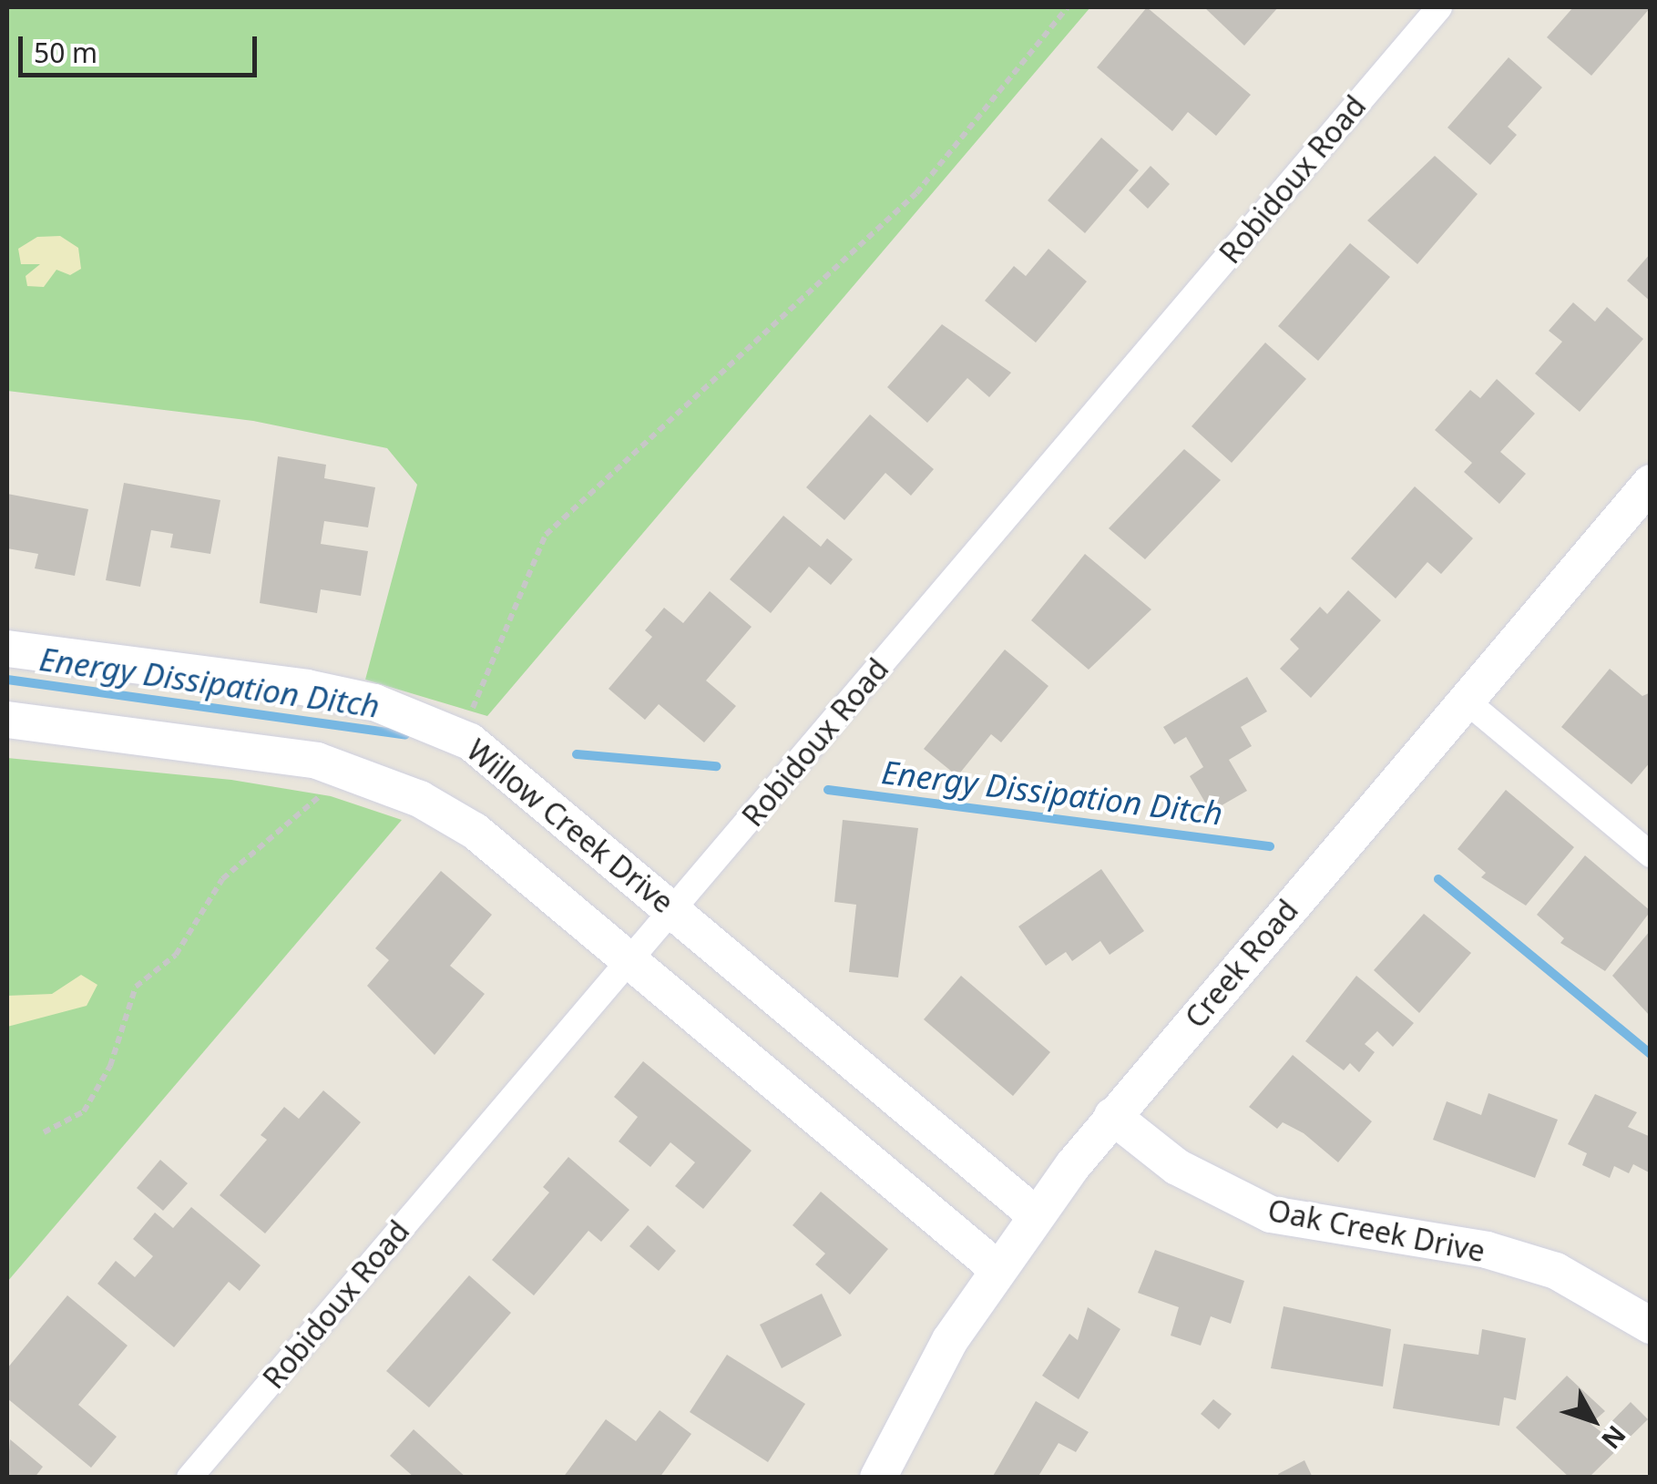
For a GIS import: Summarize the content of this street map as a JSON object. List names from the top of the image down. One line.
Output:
{"streets":{"street":["Robidoux Road","Willow Creek Drive","Creek Road","Oak Creek Drive"]},"crossings":[["Robidoux Road","Willow Creek Drive"],["Willow Creek Drive","Creek Road"],["Creek Road","Oak Creek Drive"]],"water":["Energy Dissipation Ditch"],"scale_bar":"50 m","north":"bottom right"}
